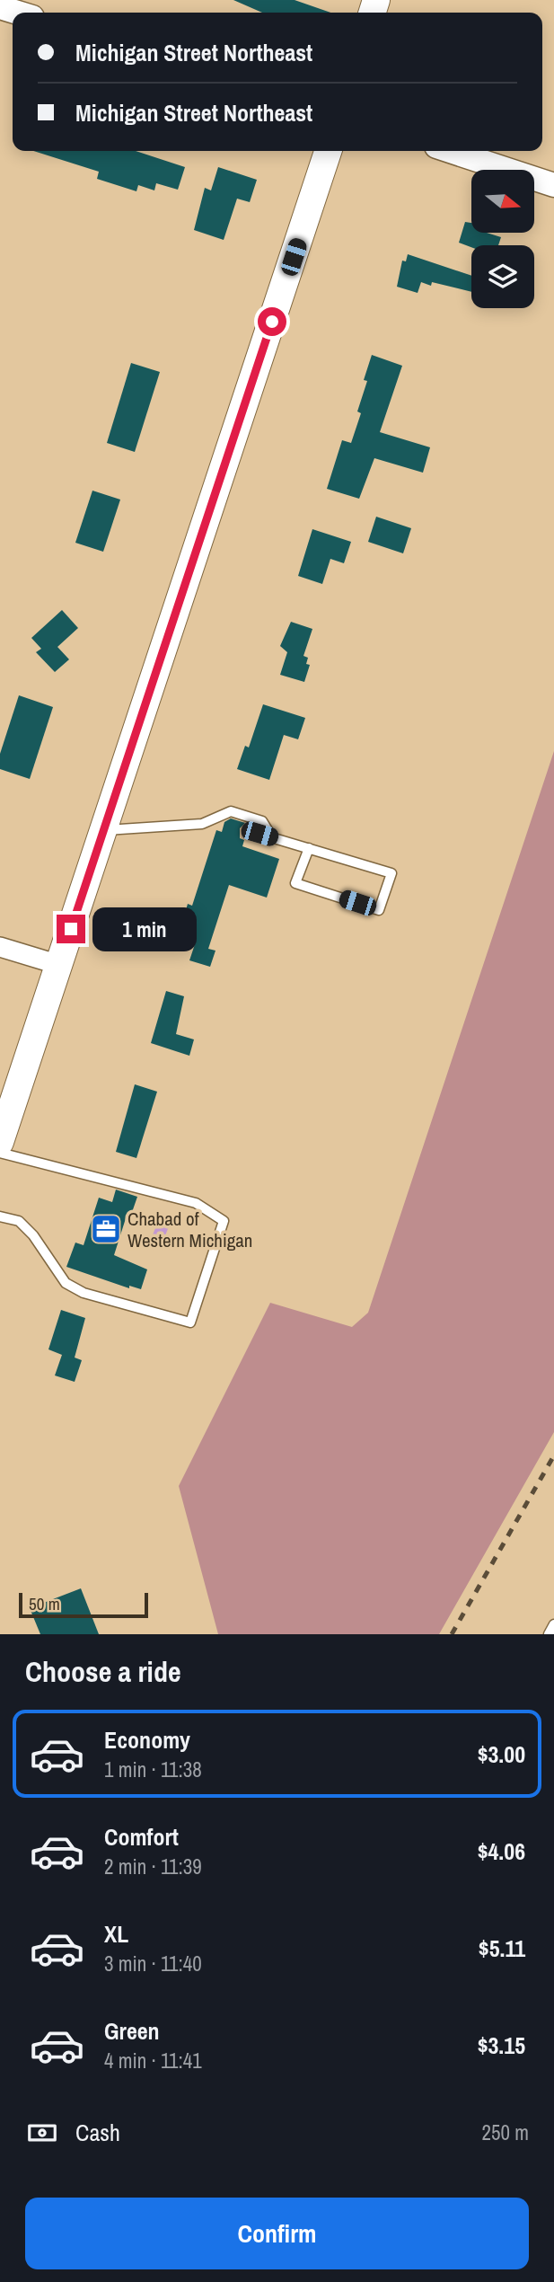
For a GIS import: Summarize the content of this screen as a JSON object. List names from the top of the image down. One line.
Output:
{"places":{"office":["Chabad of Western Michigan"]},"scale_bar":"50 m","north":"right","page":{"banner":["Michigan Street Northeast","Michigan Street Northeast"],"bubble":"1 min","scale":"50 m","heading":"Choose a ride","list":[{"name":"Economy","note":"1 min · 11:38","value":"$3.00"},{"name":"Comfort","note":"2 min · 11:39","value":"$4.06"},{"name":"XL","note":"3 min · 11:40","value":"$5.11"},{"name":"Green","note":"4 min · 11:41","value":"$3.15"}],"pay":["Cash","250 m"],"buttons":"Confirm"}}
